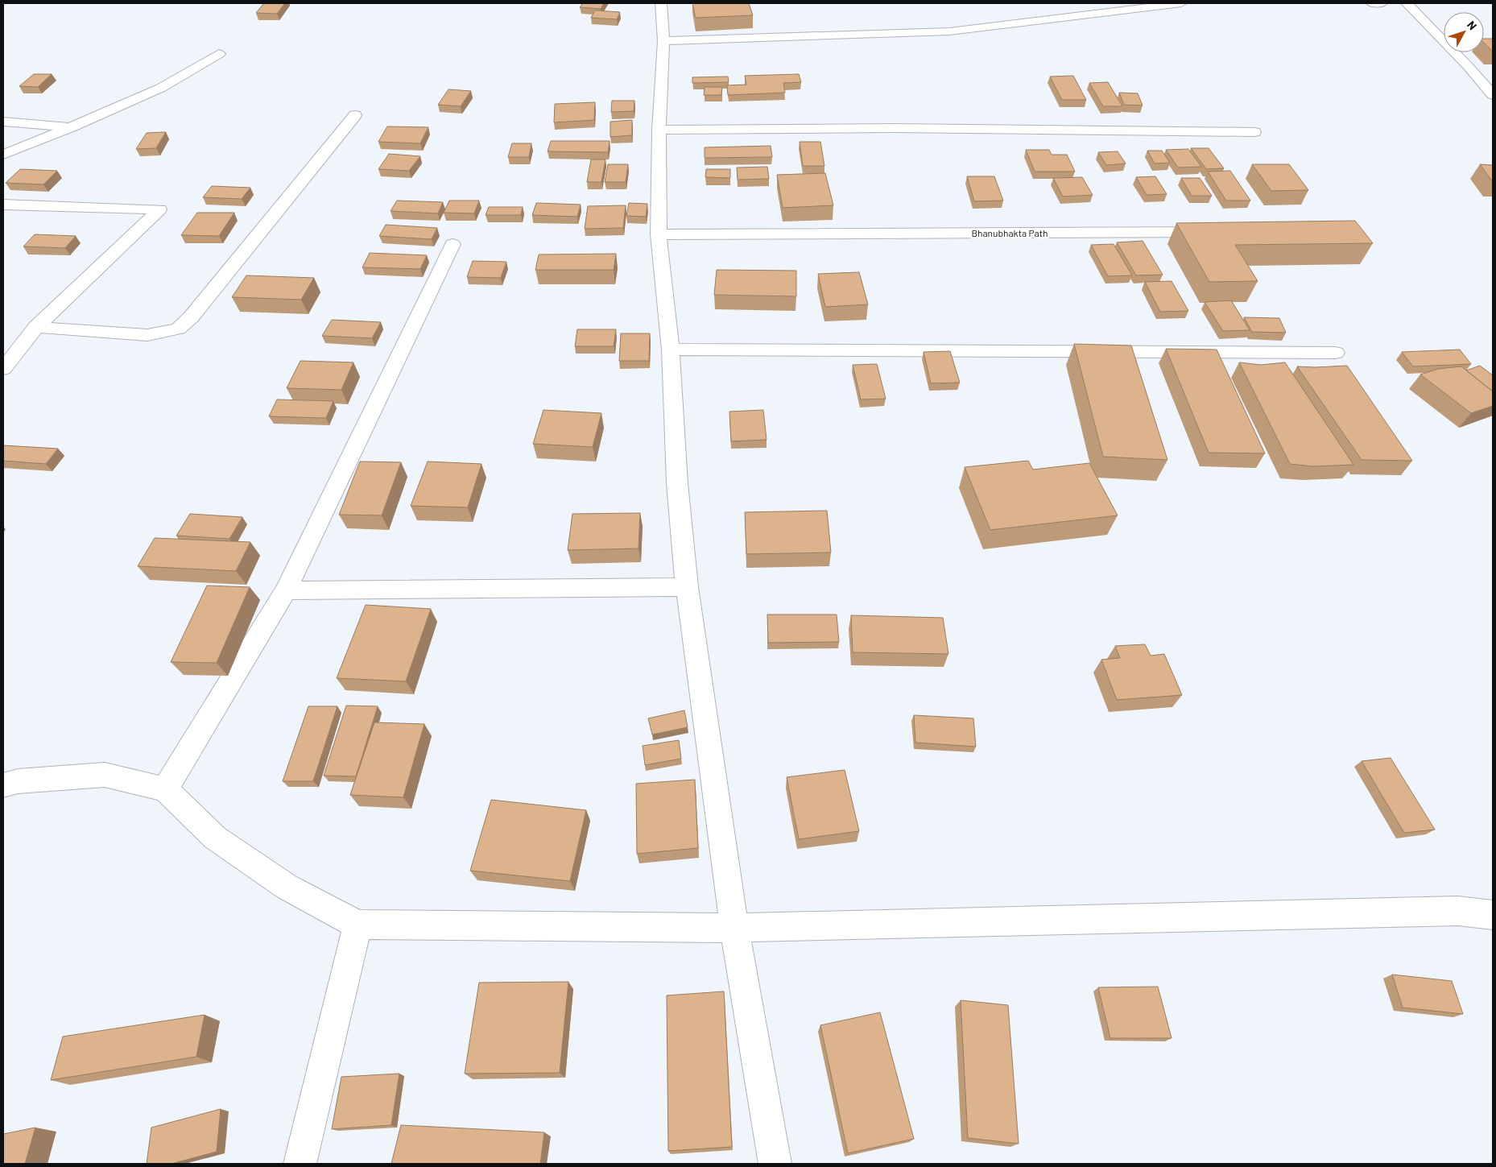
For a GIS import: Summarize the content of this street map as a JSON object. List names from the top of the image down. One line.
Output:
{"streets":{"street":["Bhanubhakta Path"]},"north":"top right"}
